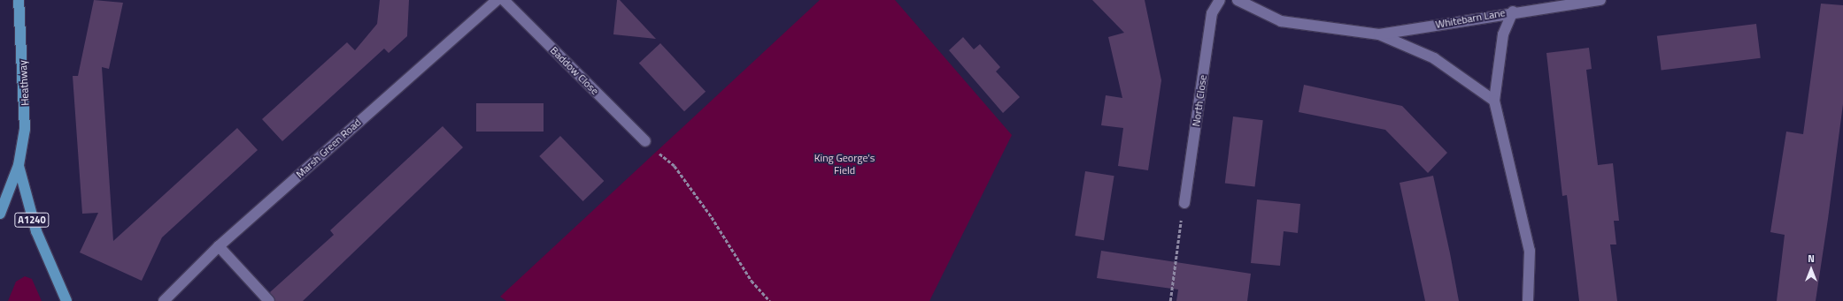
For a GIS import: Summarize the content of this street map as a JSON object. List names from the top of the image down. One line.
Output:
{"streets":{"main road":["Heathway","A1240"],"street":["Whitebarn Lane","Baddow Close","North Close","Marsh Green Road"]},"parks":["King George's Field"],"north":"top"}
